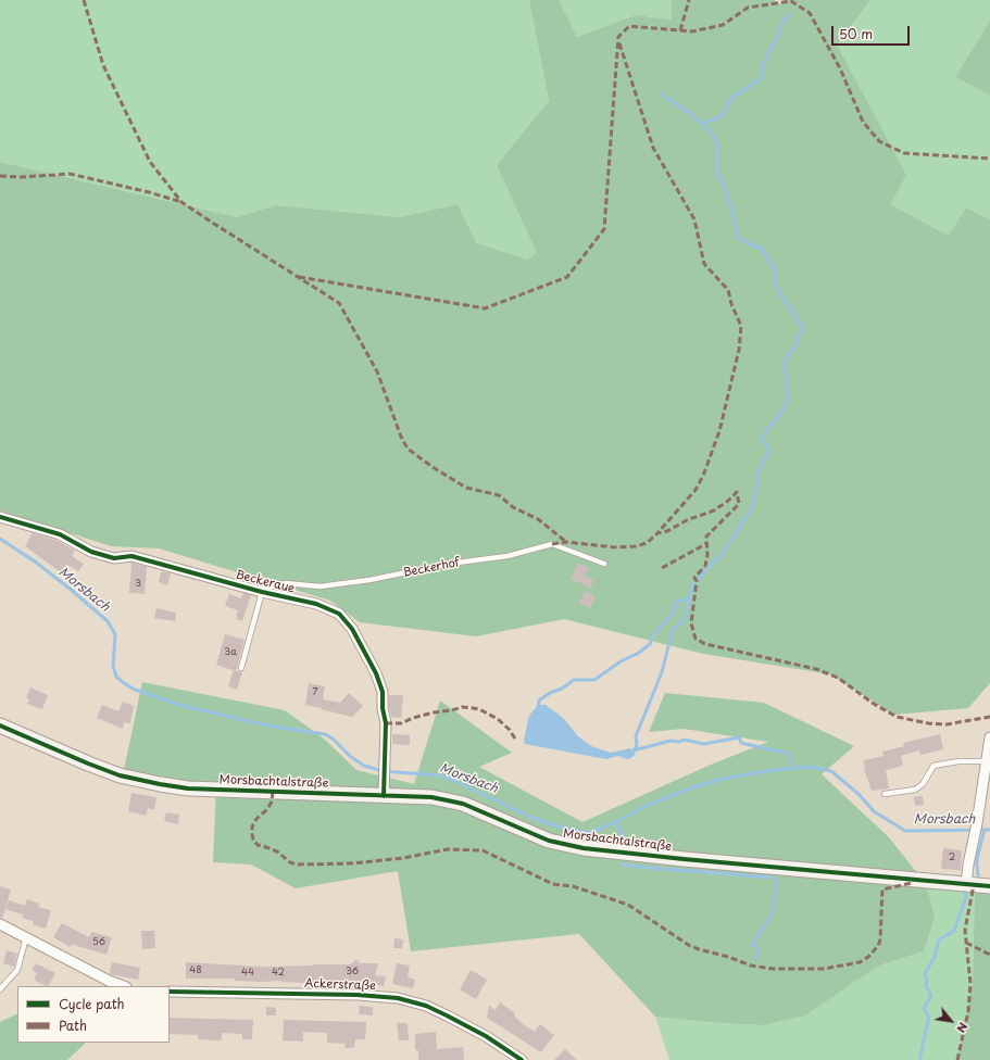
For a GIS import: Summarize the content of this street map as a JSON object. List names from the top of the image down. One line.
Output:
{"streets":{"main road":["Morsbachtalstraße"],"street":["Beckeraue","Ackerstraße"],"lane":["Beckerhof"]},"crossings":[["Beckerhof","Beckeraue"],["Beckeraue","Morsbachtalstraße"]],"water":["Morsbach"],"house_numbers":["3","3a","7","2","56","48","36","44","42"],"legend":["Cycle path","Path"],"scale_bar":"50 m","north":"bottom right"}
